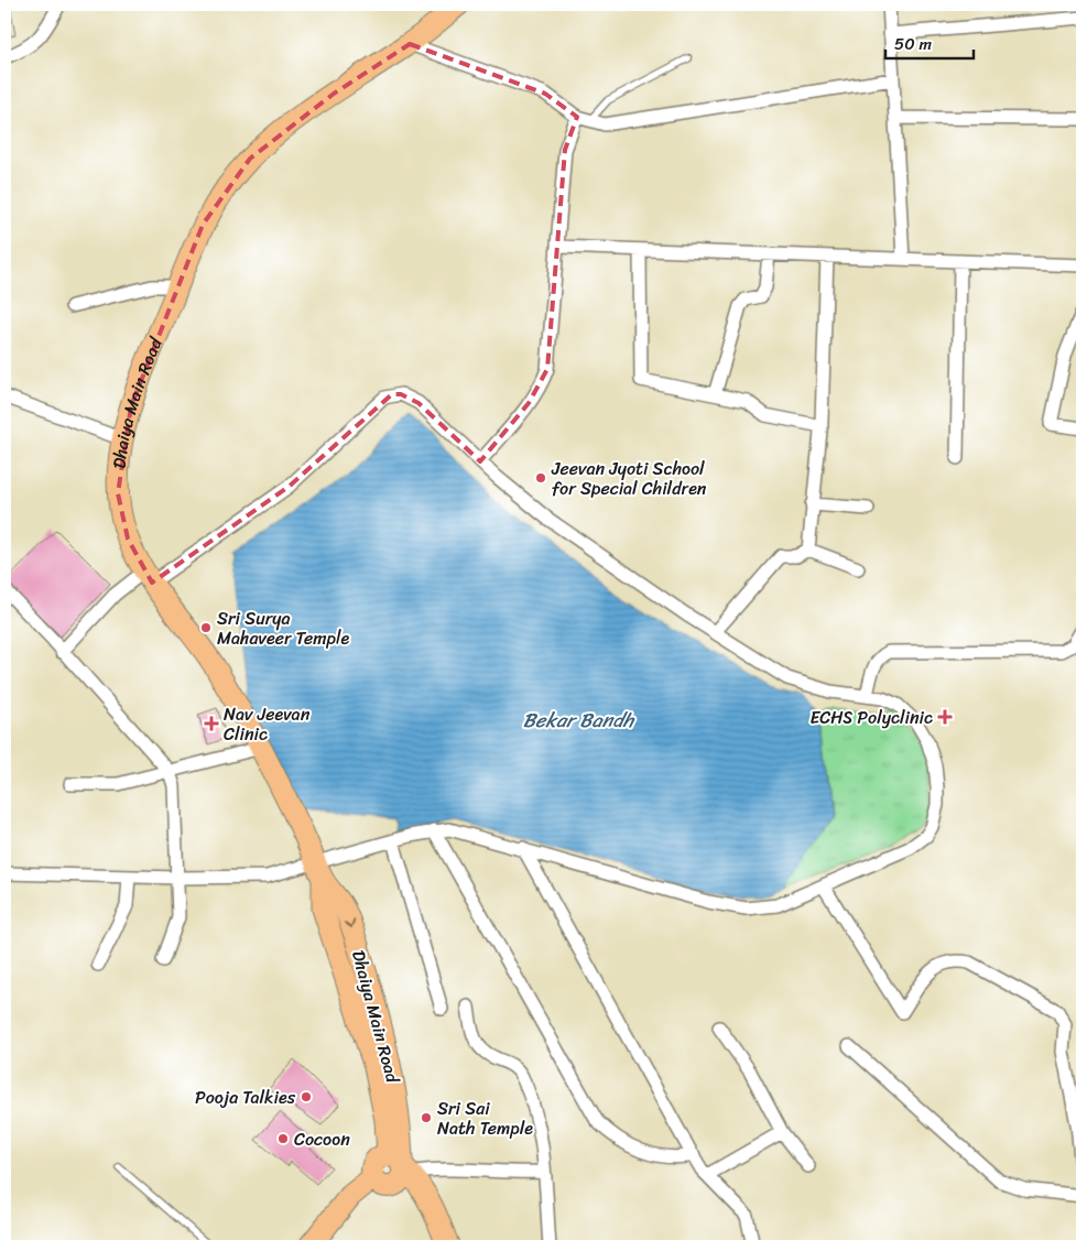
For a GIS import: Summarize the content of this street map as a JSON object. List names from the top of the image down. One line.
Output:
{"streets":{"highway":["Dhaiya Main Road"]},"water":["Bekar Bandh"],"places":{"other":["Jeevan Jyoti School for Special Children","Sri Surya Mahaveer Temple","Pooja Talkies","Sri Sai Nath Temple","Cocoon"],"health":["ECHS Polyclinic","Nav Jeevan Clinic"]},"scale_bar":"50 m"}
